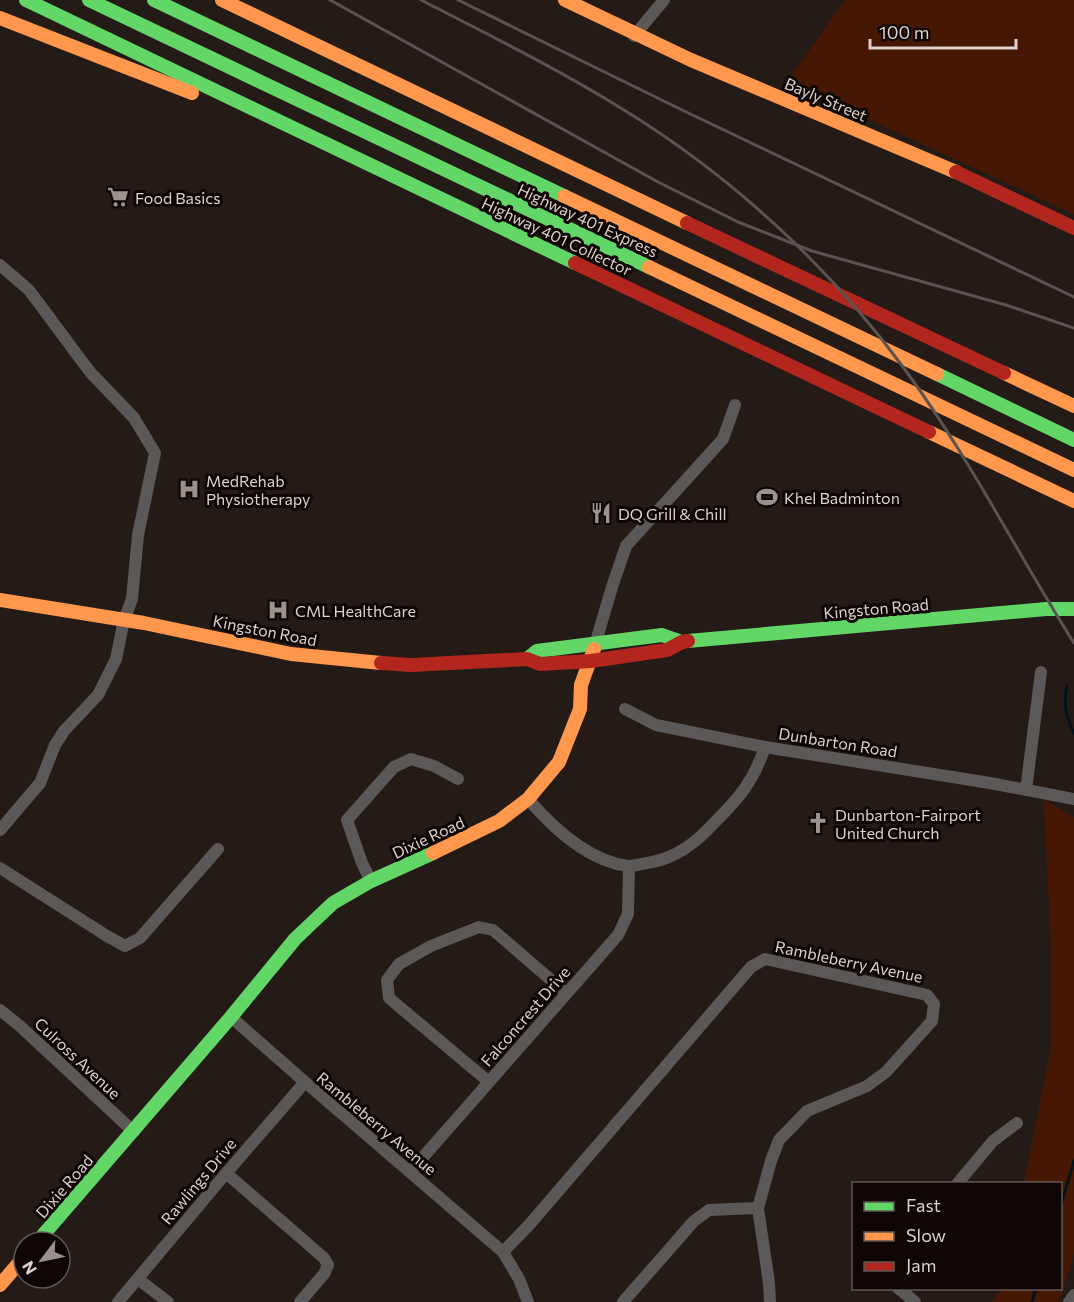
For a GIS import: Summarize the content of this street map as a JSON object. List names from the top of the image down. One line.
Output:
{"streets":{"main road":["Bayly Street","Highway 401 Express","Highway 401 Collector","Kingston Road","Dixie Road"],"street":["Dunbarton Road","Rambleberry Avenue","Falconcrest Drive","Culross Avenue","Rawlings Drive"]},"crossings":[["Kingston Road","Dixie Road"],["Dunbarton Road","Dixie Road"],["Dunbarton Road","Falconcrest Drive"],["Dixie Road","Rambleberry Avenue"],["Dixie Road","Culross Avenue"],["Rambleberry Avenue","Falconcrest Drive"],["Rambleberry Avenue","Rawlings Drive"]],"places":{"supermarket":["Food Basics"],"hospital":["MedRehab Physiotherapy","CML HealthCare"],"sports":["Khel Badminton"],"restaurant":["DQ Grill & Chill"],"church":["Dunbarton-Fairport United Church"]},"legend":["Fast","Slow","Jam"],"scale_bar":"100 m","north":"bottom left"}
